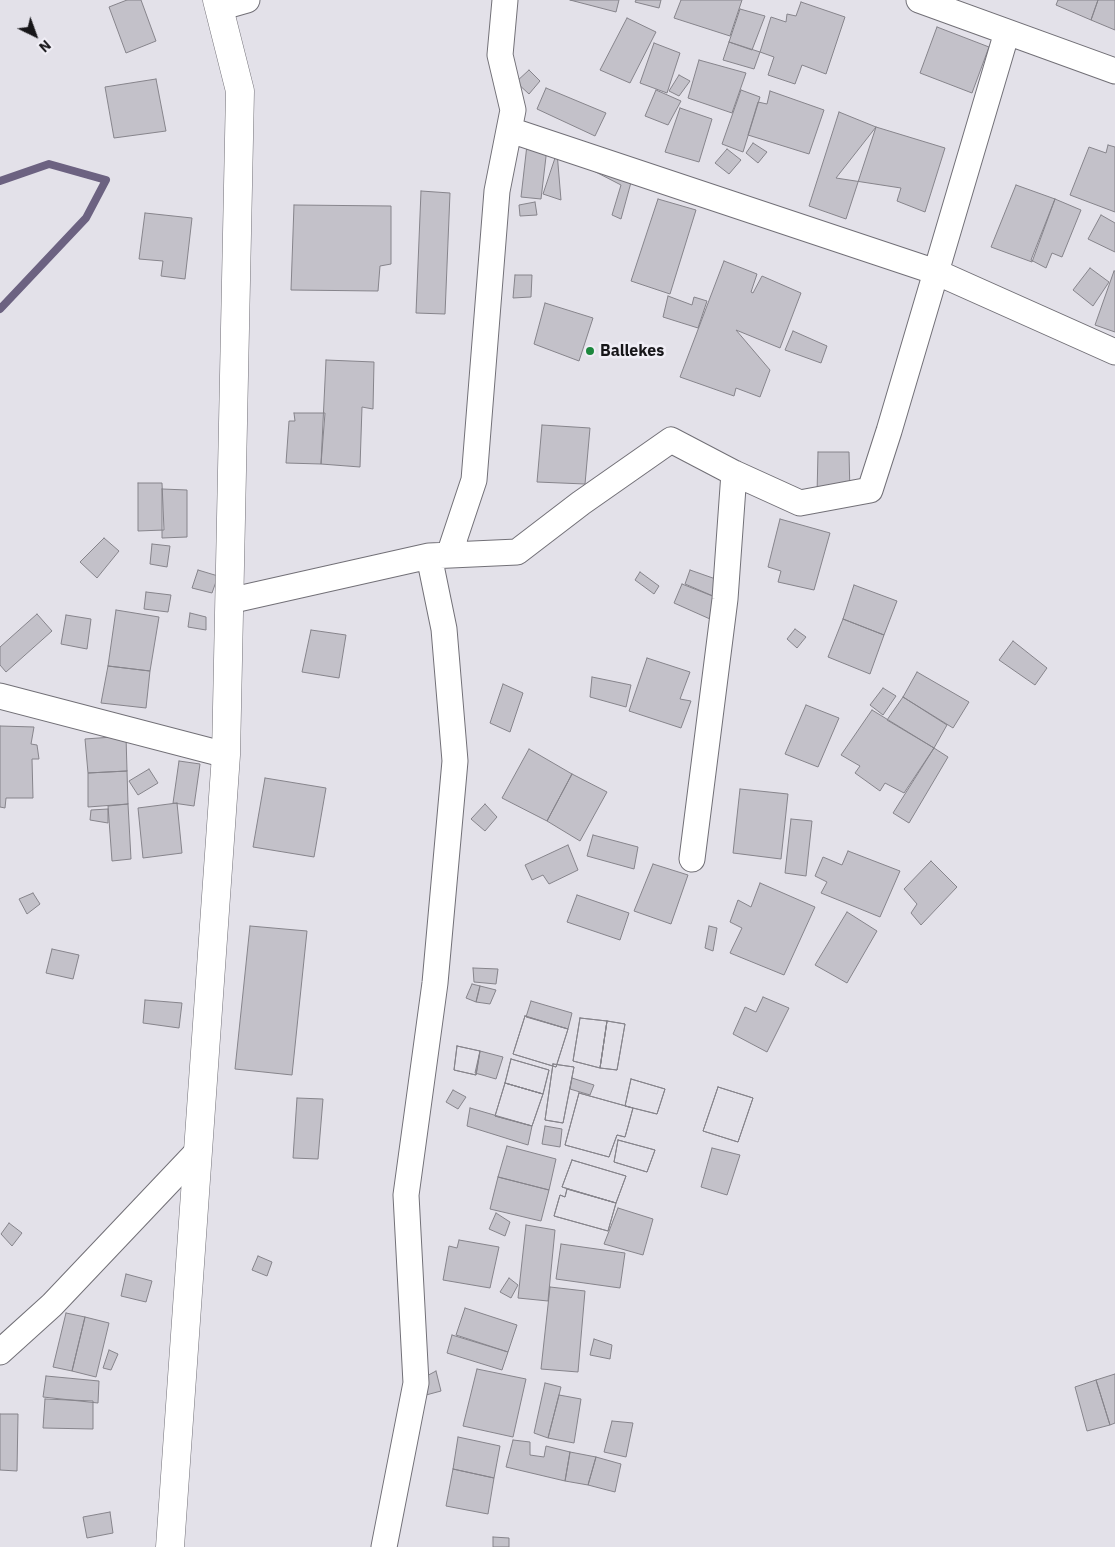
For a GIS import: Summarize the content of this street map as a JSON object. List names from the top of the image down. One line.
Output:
{"places":["Ballekes"],"north":"bottom right"}
